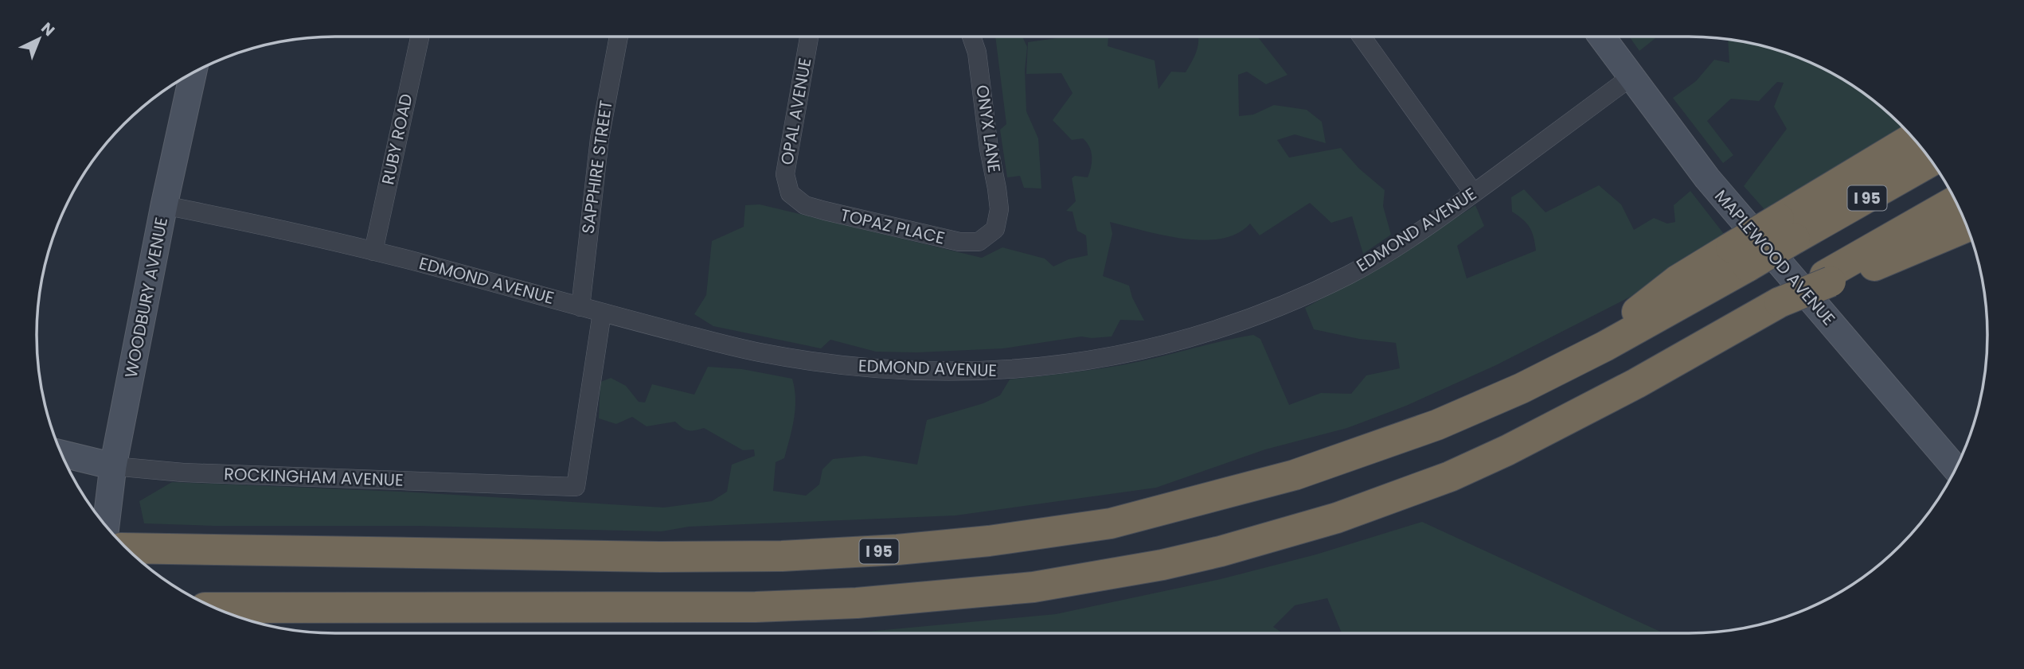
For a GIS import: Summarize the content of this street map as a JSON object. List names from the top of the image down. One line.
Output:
{"streets":{"highway":["I 95"],"street":["OPAL AVENUE","ONYX LANE","RUBY ROAD","SAPPHIRE STREET","TOPAZ PLACE","EDMOND AVENUE","MAPLEWOOD AVENUE","WOODBURY AVENUE","ROCKINGHAM AVENUE"]},"crossings":[["OPAL AVENUE","TOPAZ PLACE"],["ONYX LANE","TOPAZ PLACE"],["RUBY ROAD","EDMOND AVENUE"],["SAPPHIRE STREET","EDMOND AVENUE"],["EDMOND AVENUE","MAPLEWOOD AVENUE"],["EDMOND AVENUE","WOODBURY AVENUE"],["EDMOND AVENUE","ROCKINGHAM AVENUE"],["WOODBURY AVENUE","ROCKINGHAM AVENUE"]],"north":"top right"}
